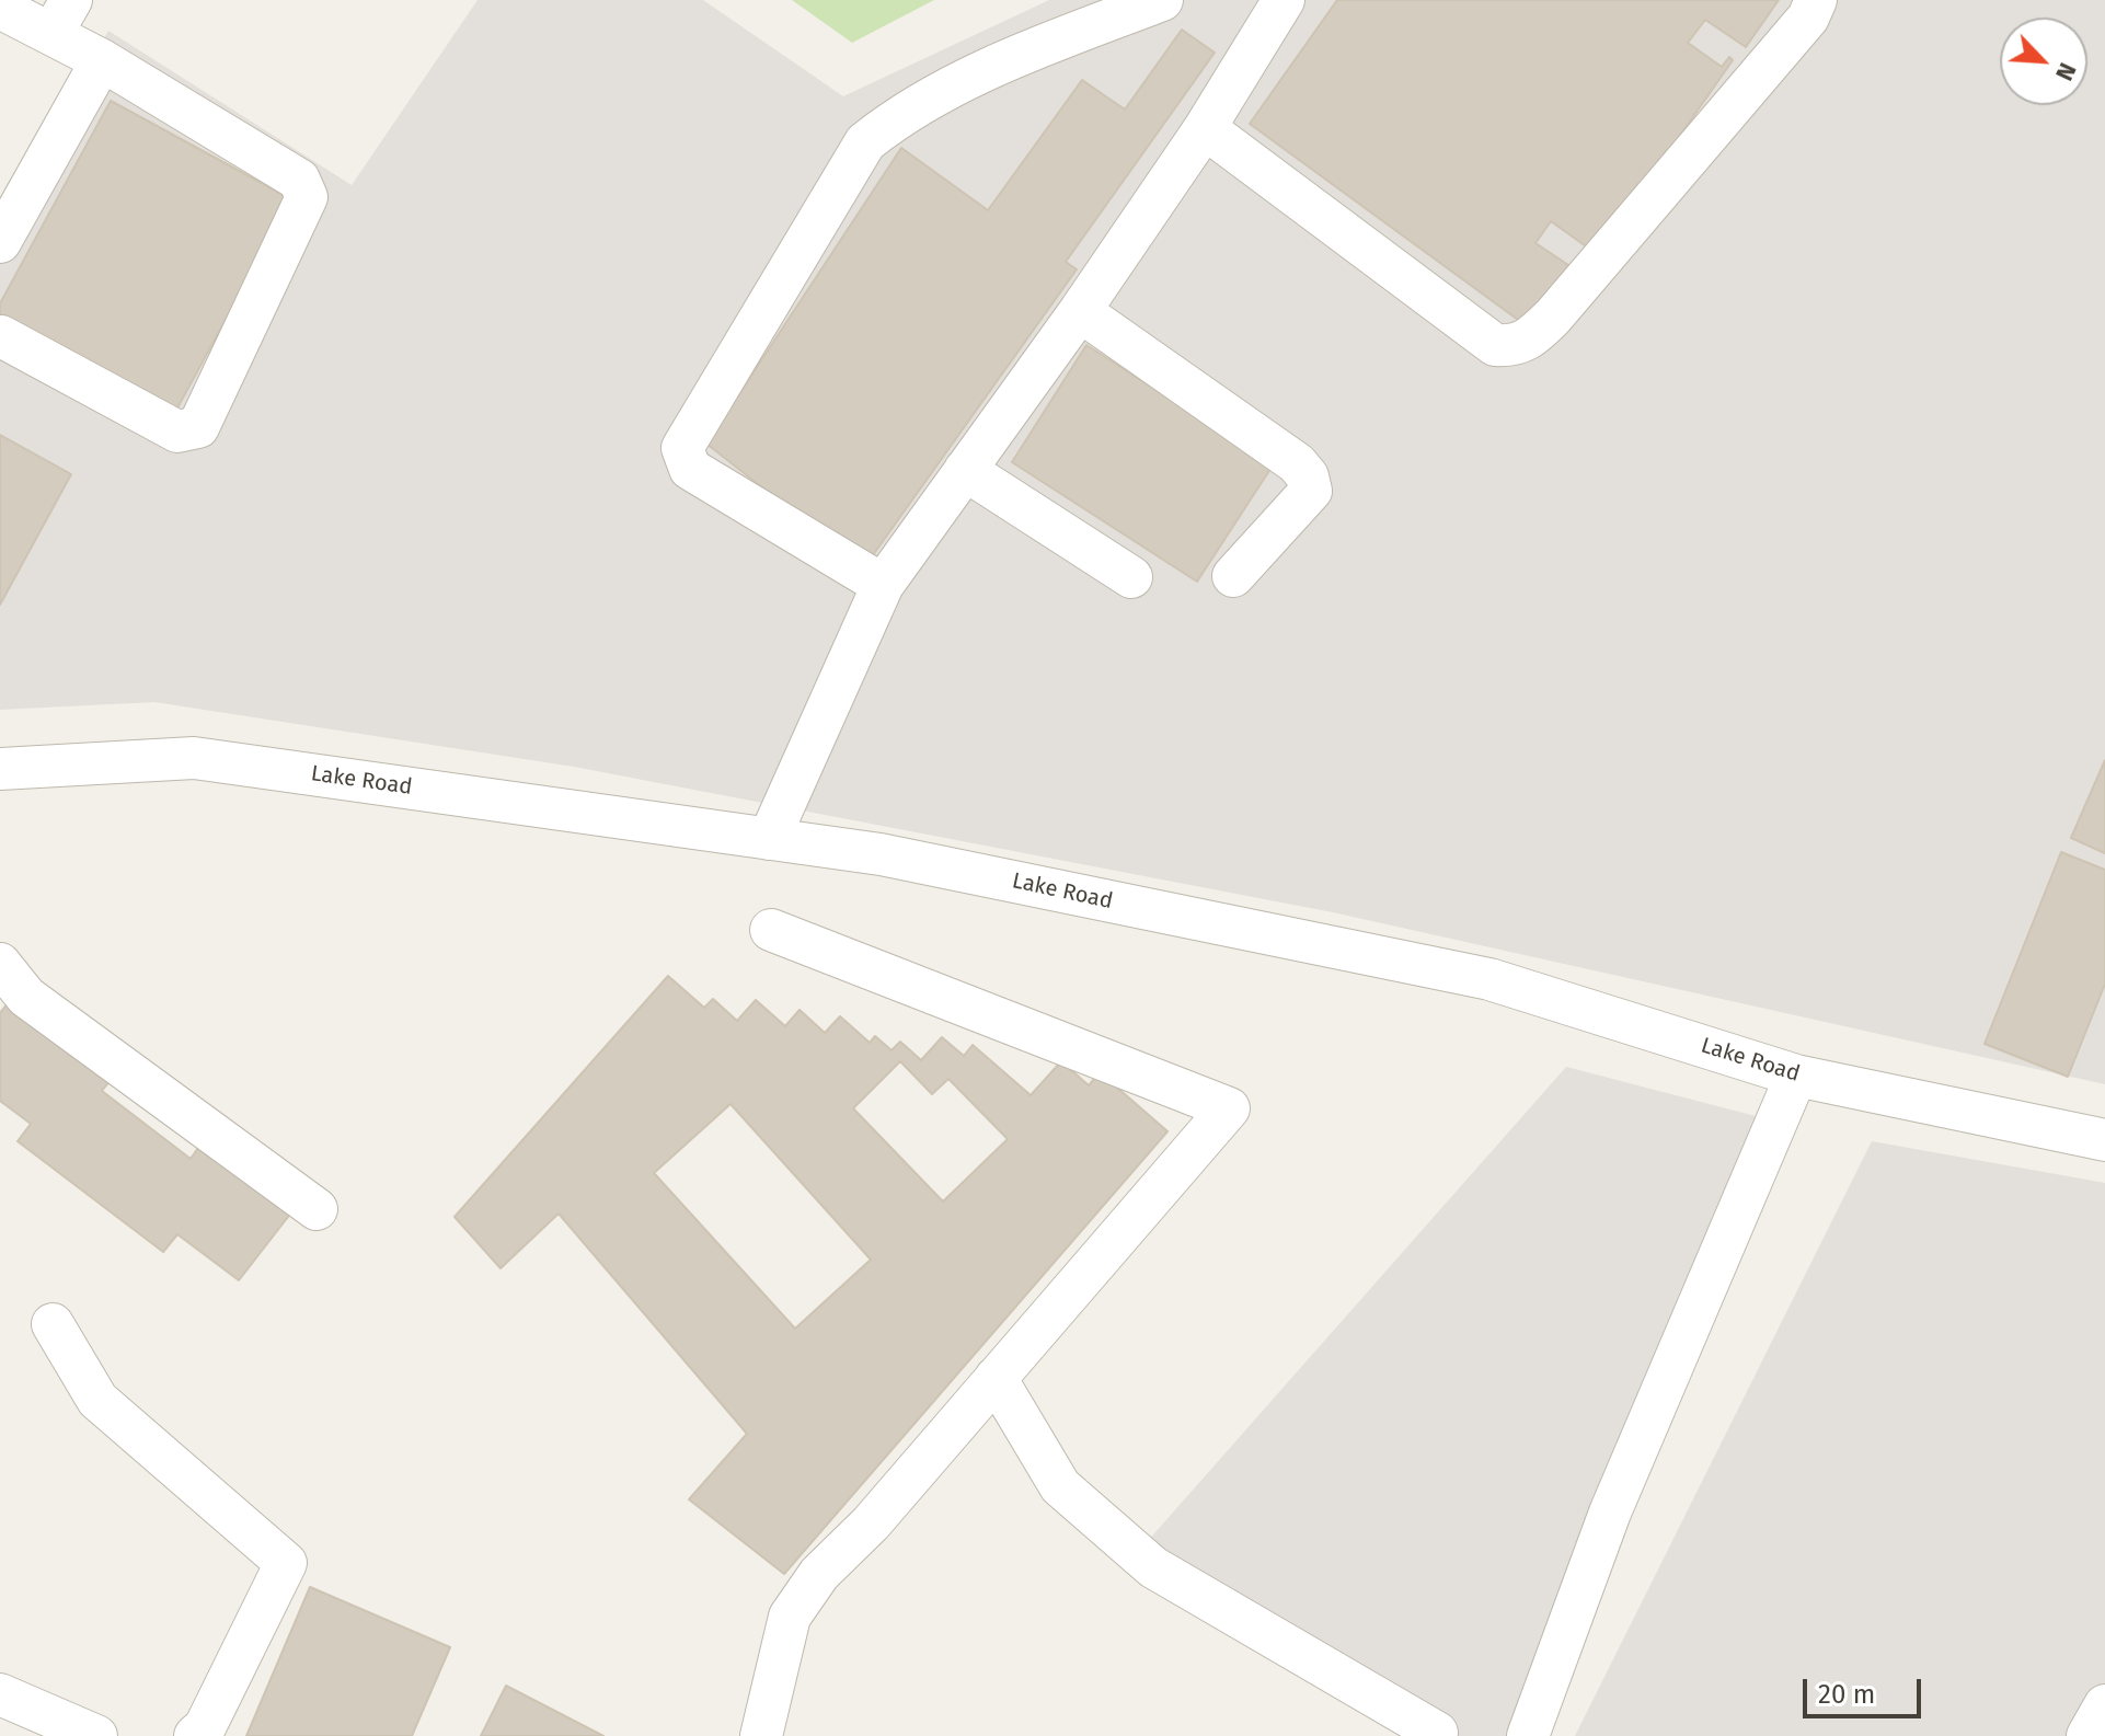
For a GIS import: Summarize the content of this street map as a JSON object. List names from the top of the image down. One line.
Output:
{"streets":{"street":["Lake Road"]},"scale_bar":"20 m","north":"bottom right"}
